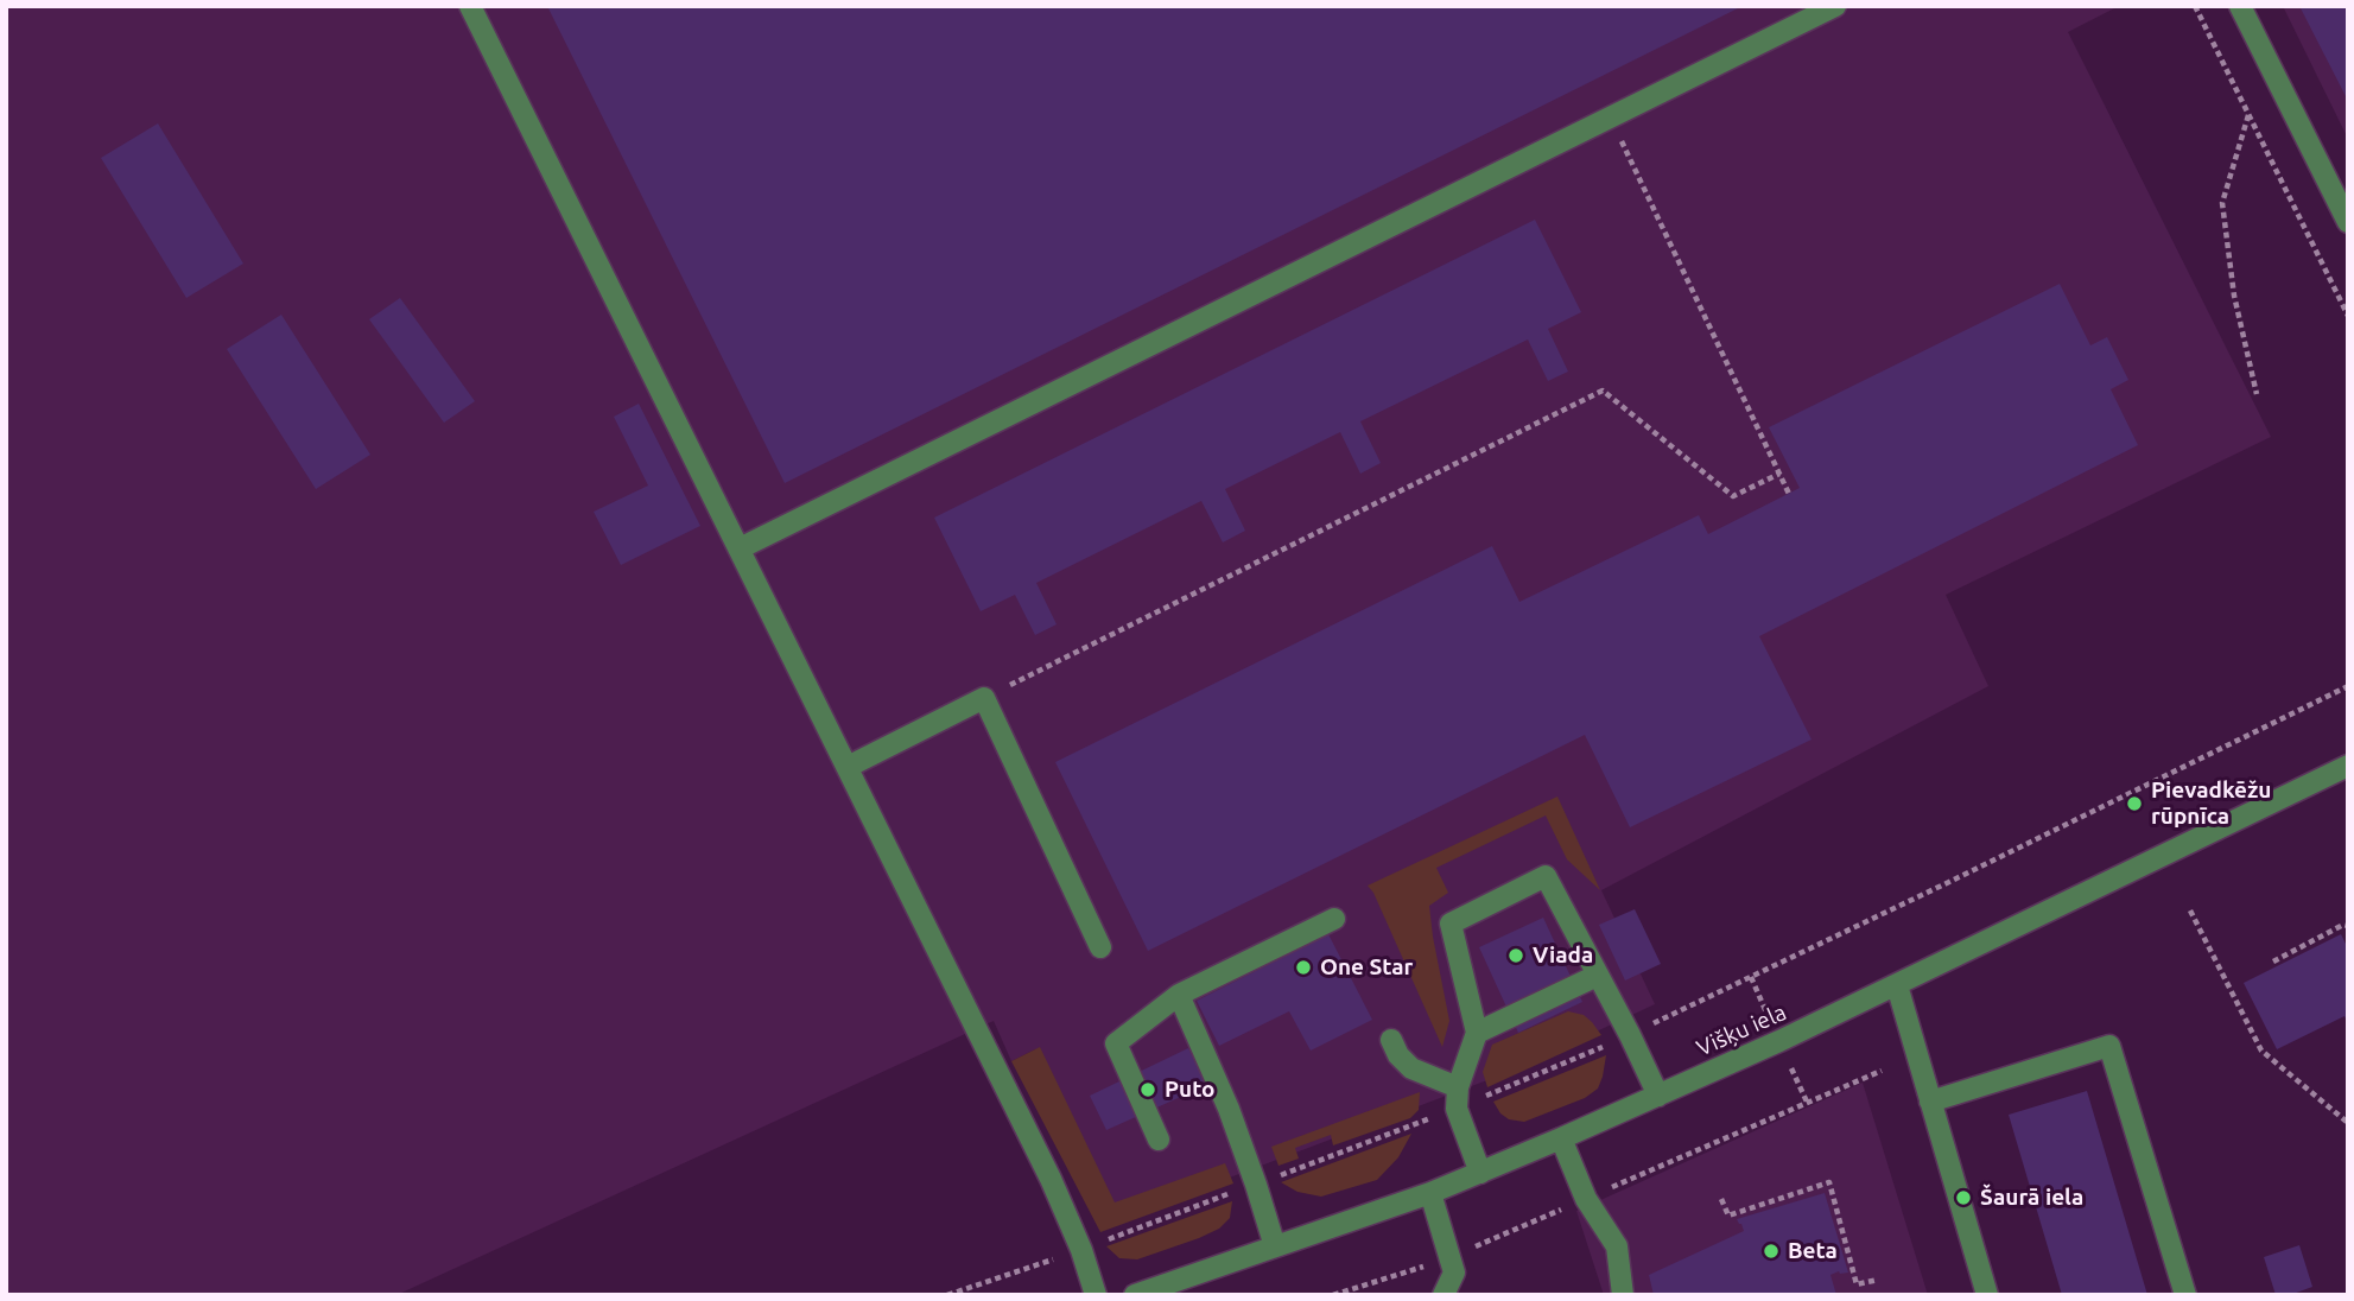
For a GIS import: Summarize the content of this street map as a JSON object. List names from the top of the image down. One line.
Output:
{"streets":{"street":["Višķu iela"]},"places":["Pievadkēžu rūpnīca","Viada","One Star","Puto","Šaurā iela","Beta"]}
